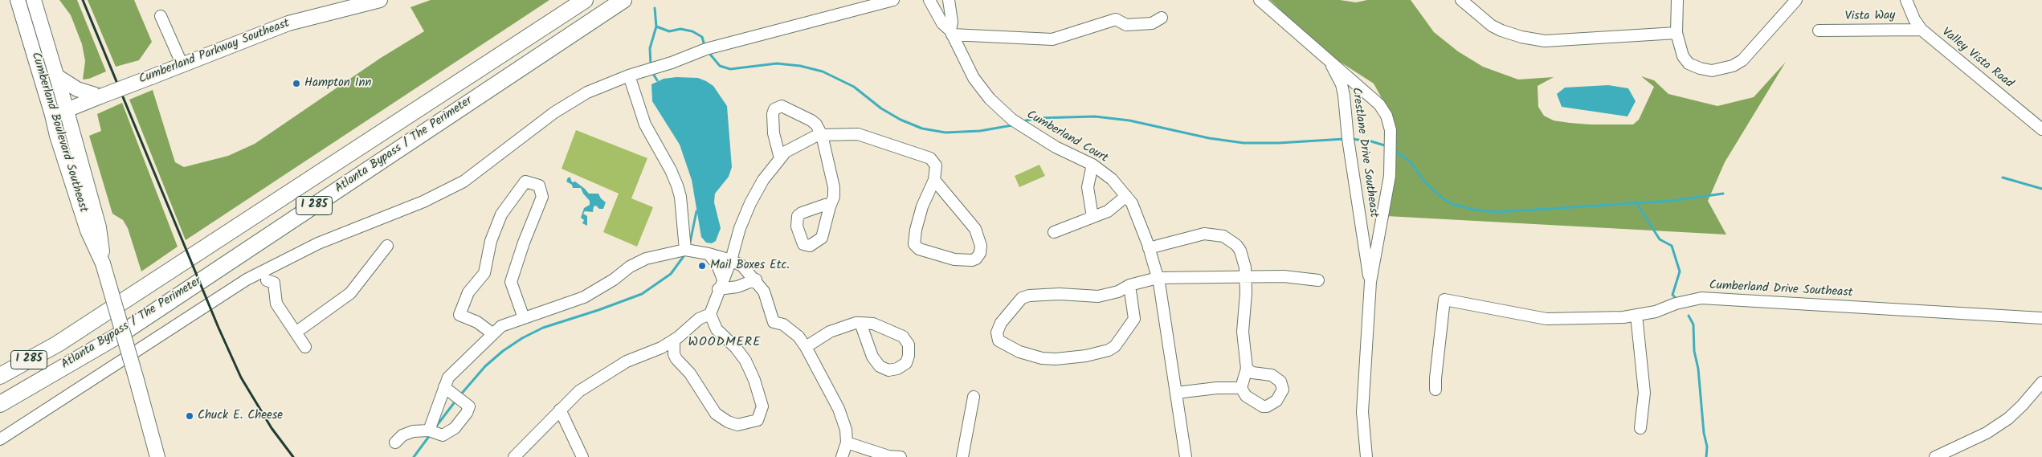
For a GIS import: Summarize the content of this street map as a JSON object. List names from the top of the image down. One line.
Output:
{"streets":{"highway":["Atlanta Bypass / The Perimeter","I 285"],"main road":["Cumberland Parkway Southeast","Cumberland Boulevard Southeast"],"street":["Vista Way","Valley Vista Road","Cumberland Court","Crestlane Drive Southeast","Cumberland Drive Southeast"]},"crossings":[["Vista Way","Valley Vista Road"],["Cumberland Parkway Southeast","Cumberland Boulevard Southeast"]],"districts":["WOODMERE"],"places":["Hampton Inn","Mail Boxes Etc.","Chuck E. Cheese"]}
